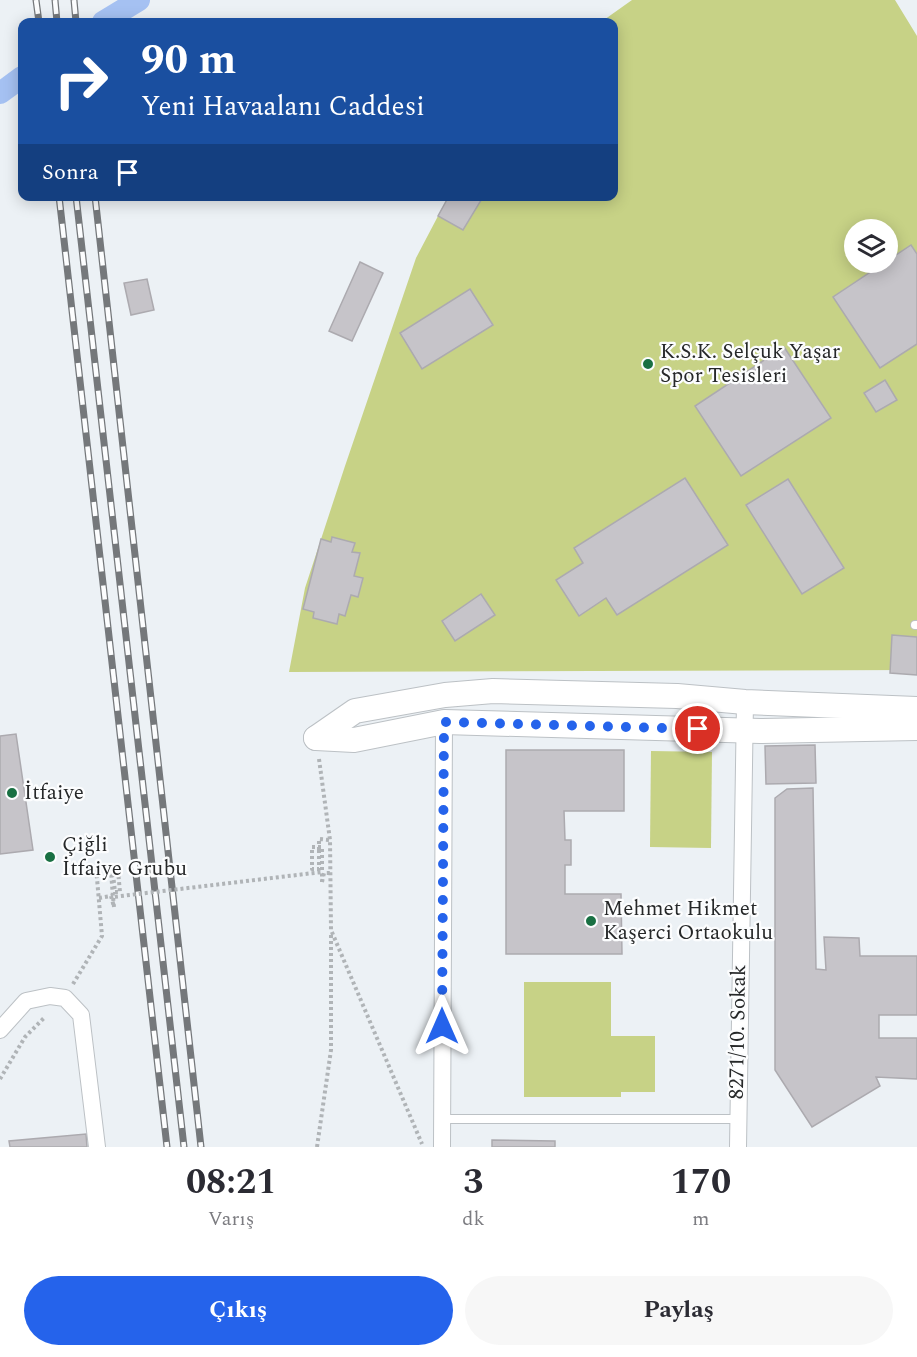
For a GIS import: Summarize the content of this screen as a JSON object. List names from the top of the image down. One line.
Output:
{"streets":{"street":["8271/10. Sokak"]},"places":["K.S.K. Selçuk Yaşar Spor Tesisleri","İtfaiye","Çiğli İtfaiye Grubu","Mehmet Hikmet Kaşerci Ortaokulu"],"page":{"turn":["90 m","Yeni Havaalanı Caddesi"],"then":"Sonra","eta":["08:21","Varış","3","dk","170","m"],"buttons":["Çıkış","Paylaş"]}}
